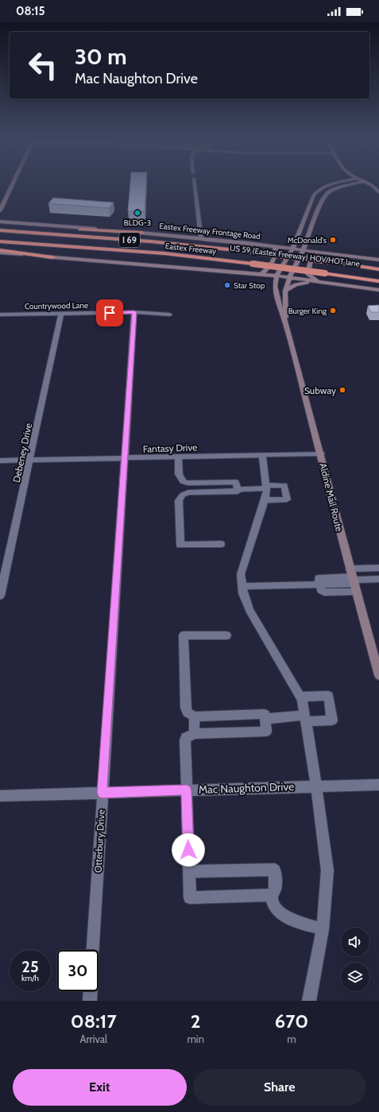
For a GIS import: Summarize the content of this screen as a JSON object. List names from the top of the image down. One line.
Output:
{"streets":{"highway":["I 69","Eastex Freeway","US 59 (Eastex Freeway) HOV/HOT lane"],"main road":["Eastex Freeway Frontage Road","Aldine Mail Route"],"street":["Countrywood Lane","Fantasy Drive","Debeney Drive","Mac Naughton Drive","Otterbury Drive"]},"crossings":[["Eastex Freeway Frontage Road","Aldine Mail Route"],["Eastex Freeway","US 59 (Eastex Freeway) HOV/HOT lane"],["Countrywood Lane","Debeney Drive"],["Countrywood Lane","Otterbury Drive"],["Fantasy Drive","Debeney Drive"],["Fantasy Drive","Aldine Mail Route"],["Fantasy Drive","Otterbury Drive"],["Mac Naughton Drive","Otterbury Drive"]],"places":["BLDG-3","McDonald's","Star Stop","Burger King","Subway"],"page":{"status":"08:15","turn":["30 m","Mac Naughton Drive"],"speed":"25 km/h","limit":"30","eta":["08:17","Arrival","2","min","670","m"],"buttons":["Exit","Share"]}}
